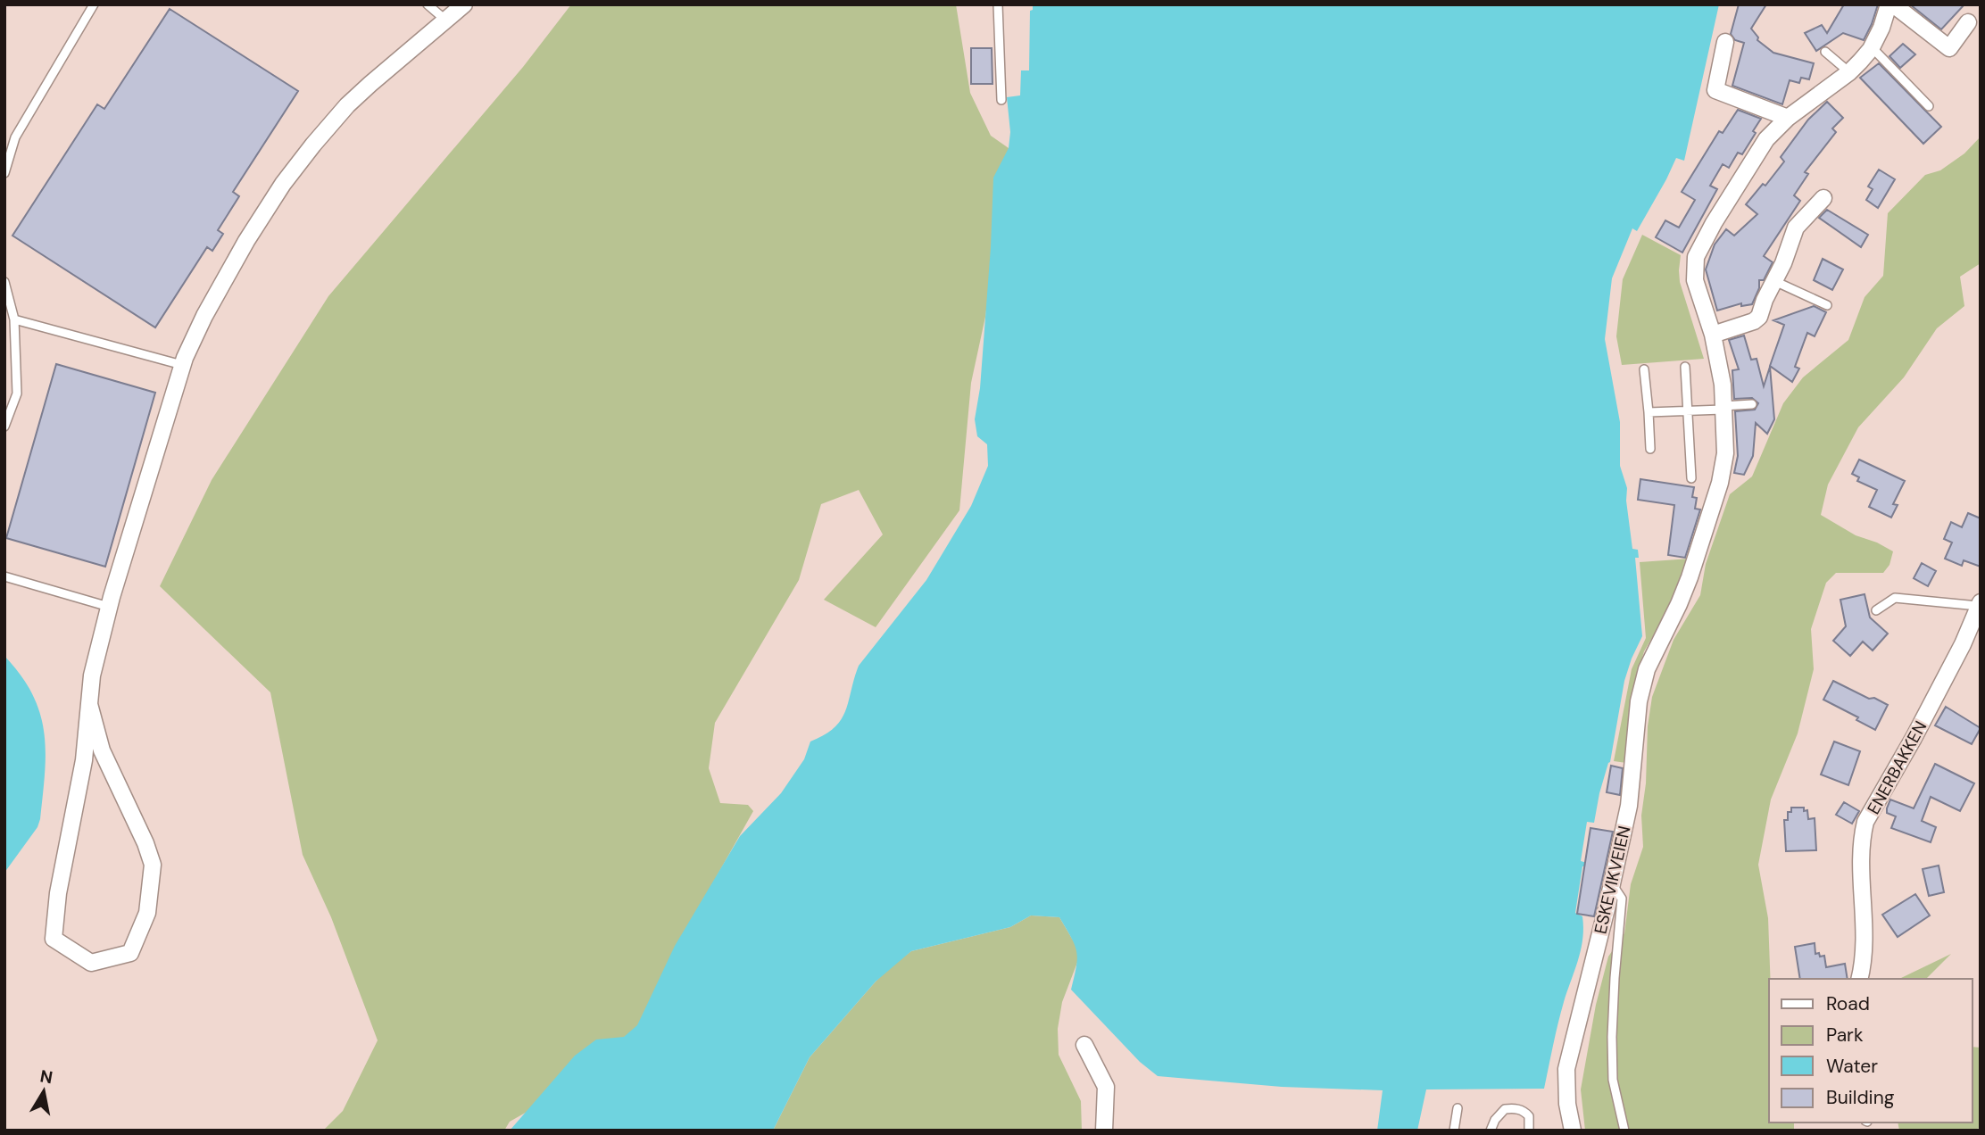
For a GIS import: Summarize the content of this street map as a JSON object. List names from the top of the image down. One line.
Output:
{"streets":{"street":["ENERBAKKEN","ESKEVIKVEIEN"]},"legend":["Road","Park","Water","Building"],"north":"top"}
